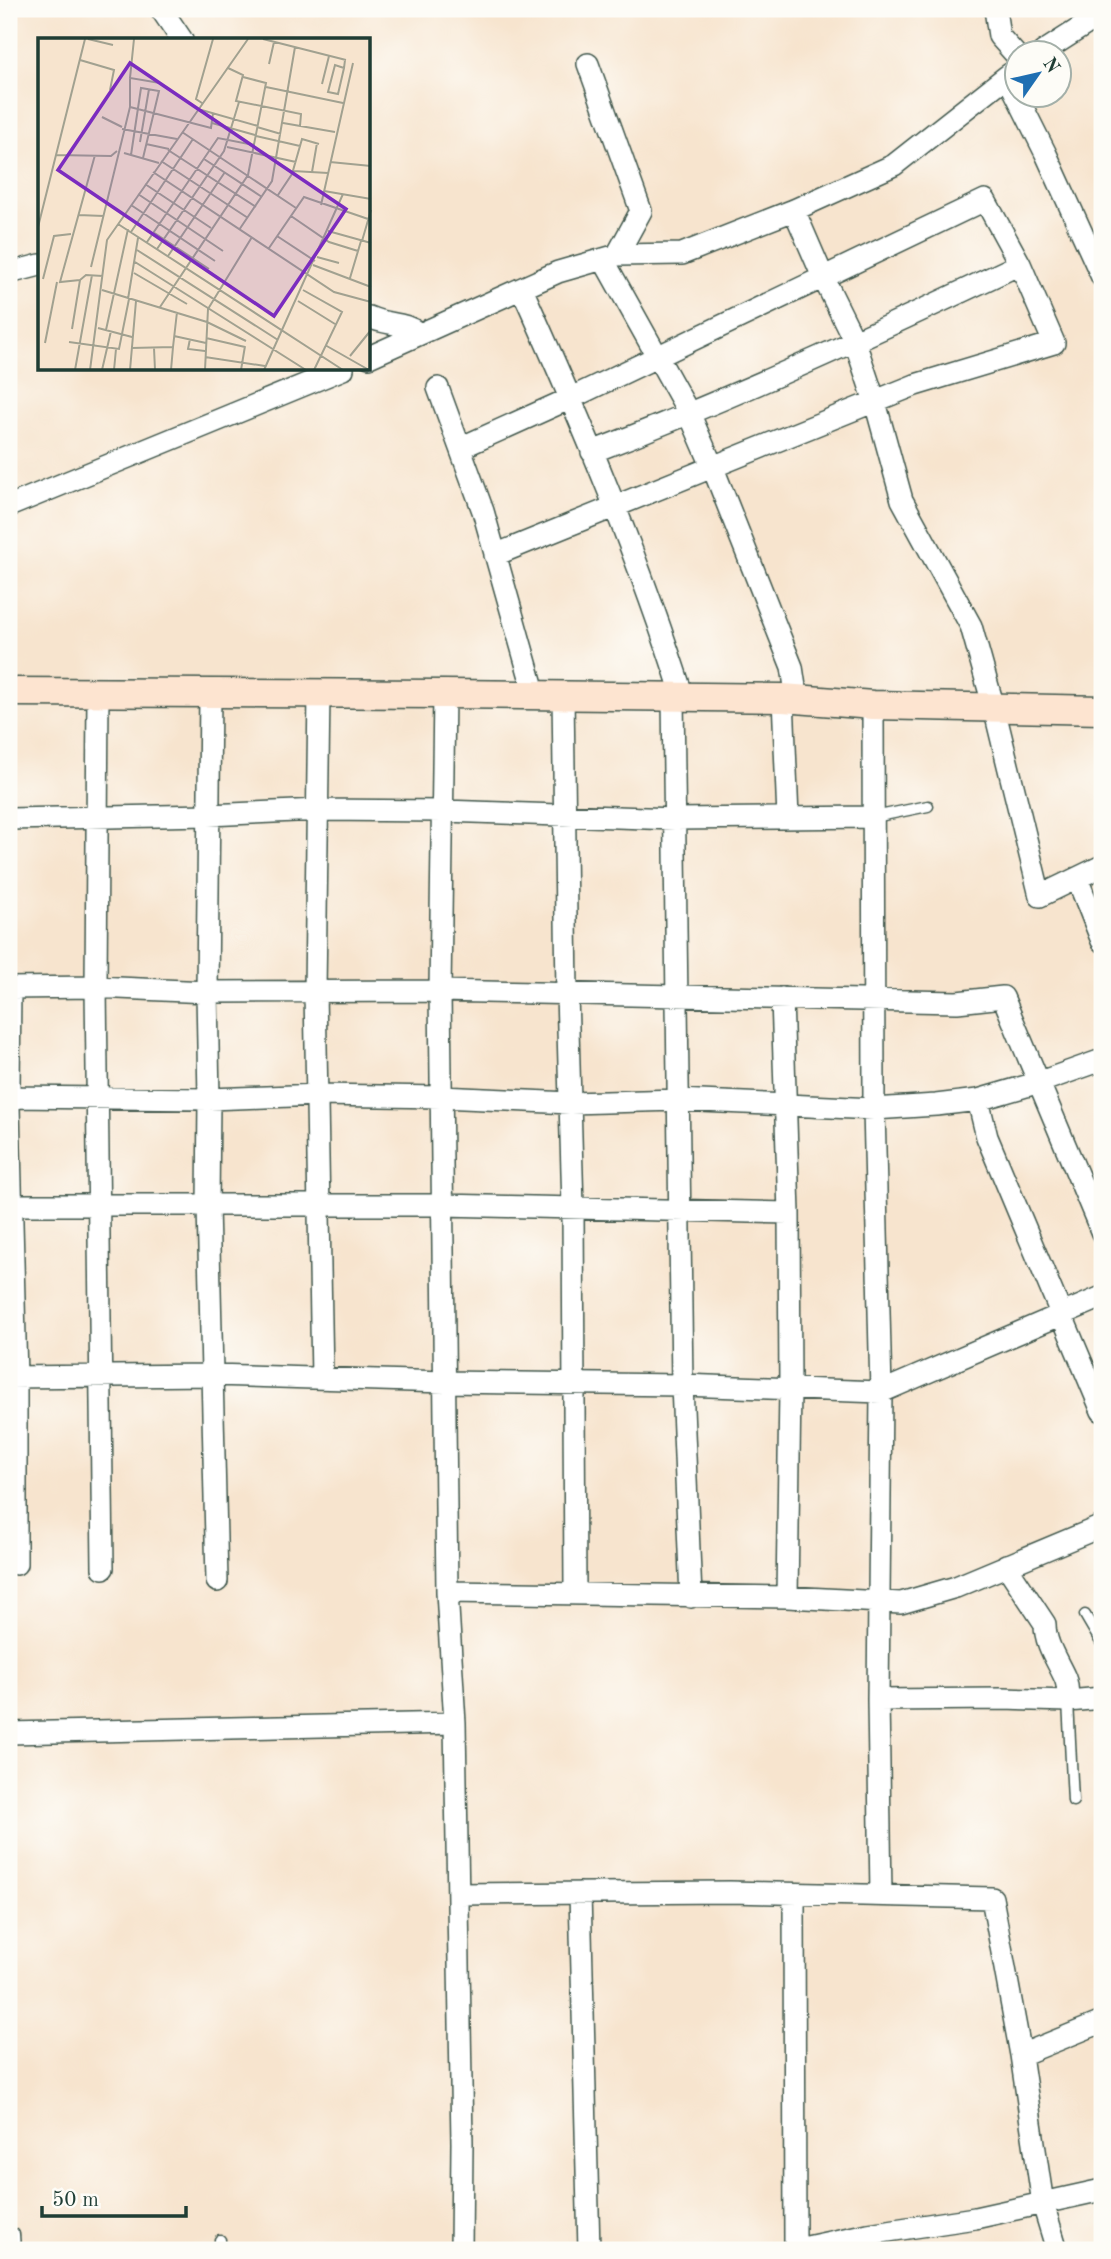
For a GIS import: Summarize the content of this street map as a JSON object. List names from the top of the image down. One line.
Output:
{"scale_bar":"50 m","north":"top right"}
